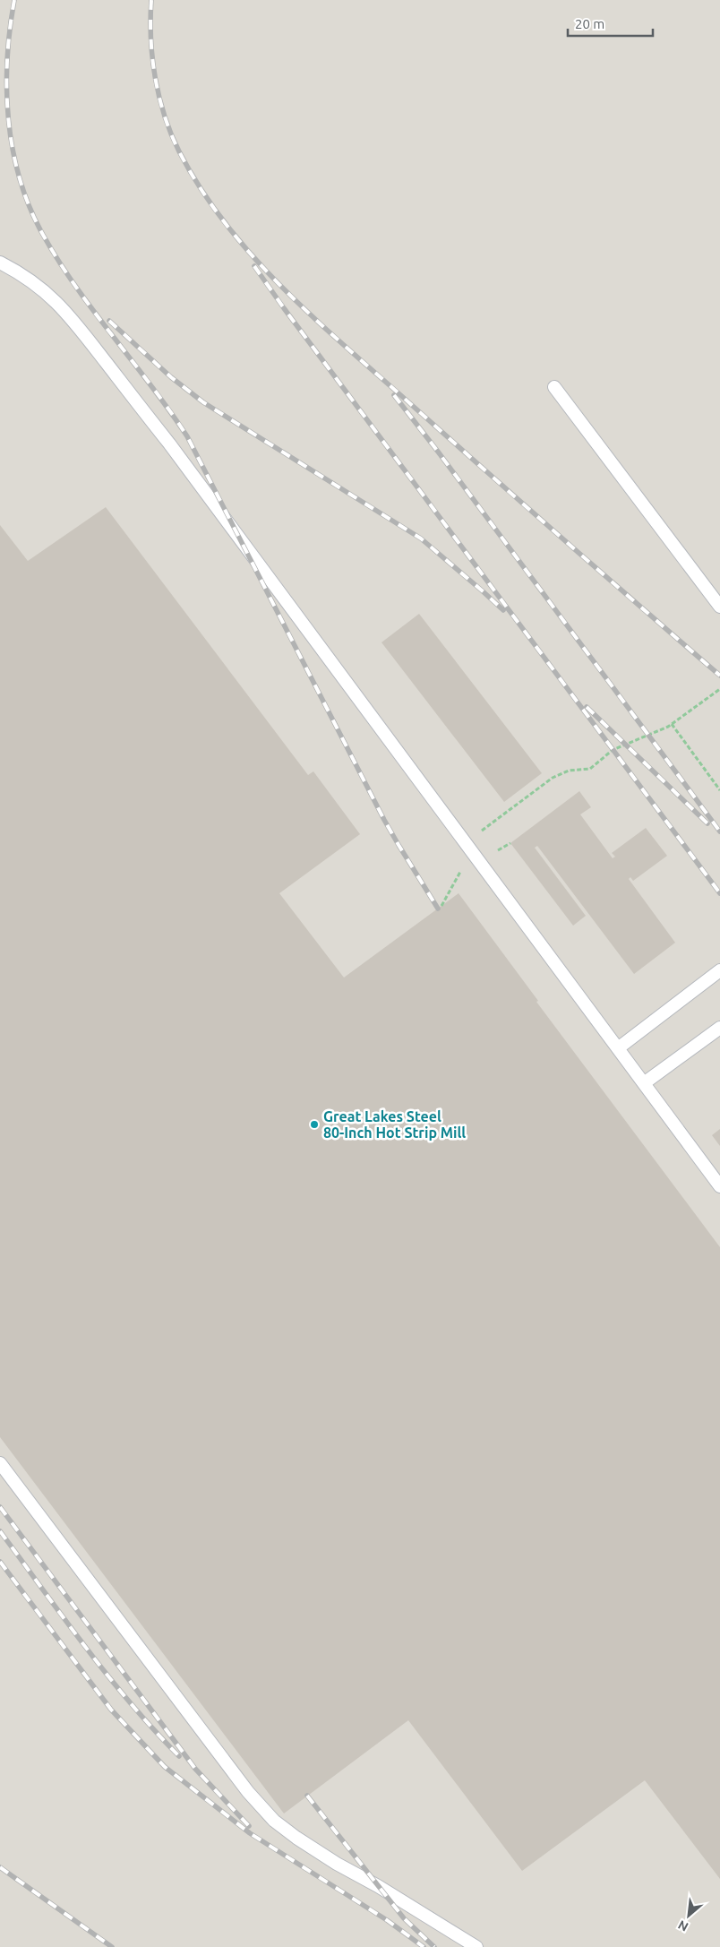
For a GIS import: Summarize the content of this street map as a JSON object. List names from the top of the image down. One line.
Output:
{"places":["Great Lakes Steel 80-Inch Hot Strip Mill"],"scale_bar":"20 m","north":"bottom left"}
